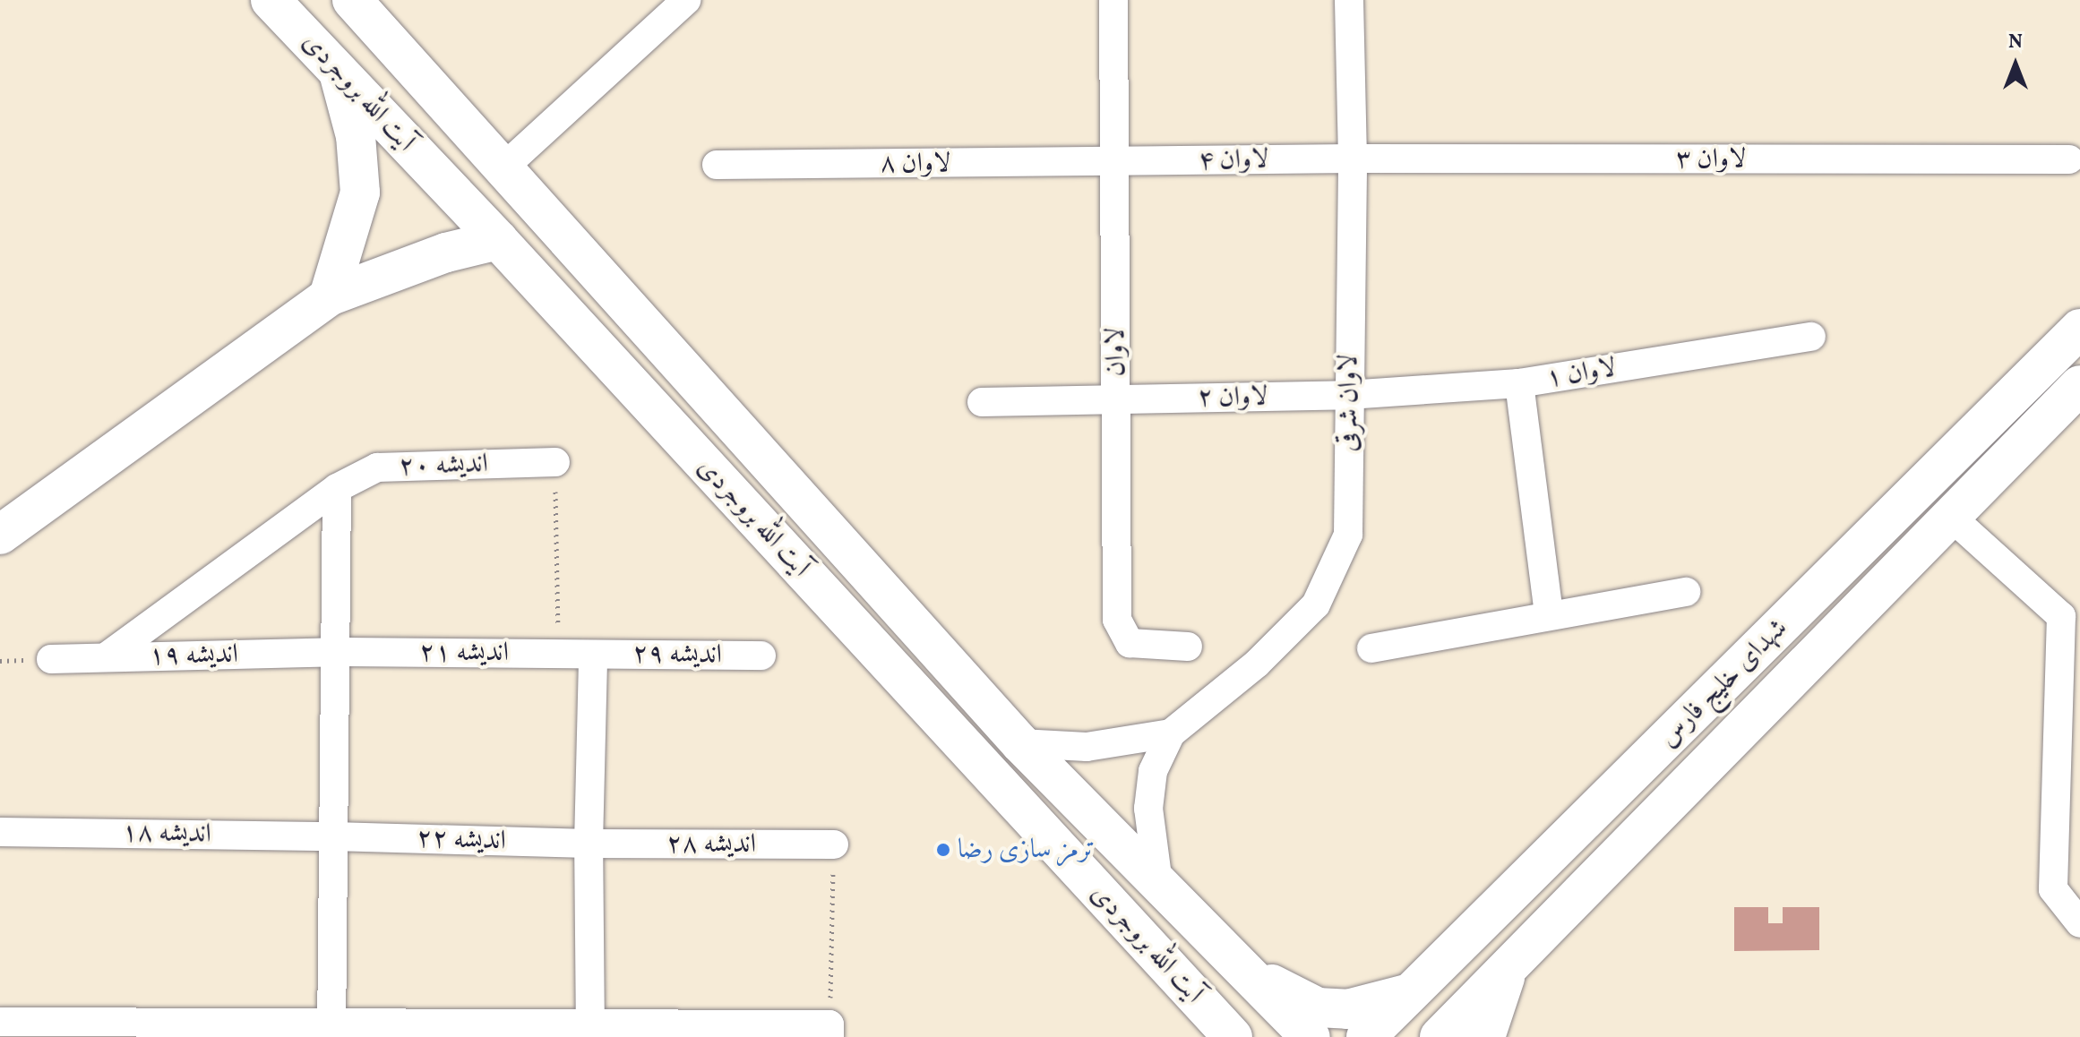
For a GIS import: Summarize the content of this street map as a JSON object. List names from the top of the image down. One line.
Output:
{"streets":{"main road":["آیت الله بروجردی","شهدای خلیج فارس"],"street":["لاوان ۳","لاوان ۴","لاوان ۸","لاوان","لاوان ۱","لاوان ۲","لاوان شرقی","اندیشه ۲۰","اندیشه ۲۱","اندیشه ۲۹","اندیشه ۱۹","اندیشه ۱۸","اندیشه ۲۲","اندیشه ۲۸"]},"crossings":[["لاوان ۳","لاوان ۴"],["لاوان ۳","لاوان شرقی"],["لاوان ۴","لاوان ۸"],["لاوان ۴","لاوان"],["لاوان ۴","لاوان شرقی"],["لاوان ۸","لاوان"],["لاوان","لاوان ۲"],["لاوان ۱","لاوان ۲"],["لاوان ۱","لاوان شرقی"],["لاوان ۲","لاوان شرقی"],["اندیشه ۲۰","اندیشه ۱۹"],["اندیشه ۲۱","اندیشه ۲۹"],["اندیشه ۲۱","اندیشه ۱۹"],["اندیشه ۱۸","اندیشه ۲۲"],["اندیشه ۲۲","اندیشه ۲۸"]],"places":["ترمز سازی رضا"],"north":"top"}
